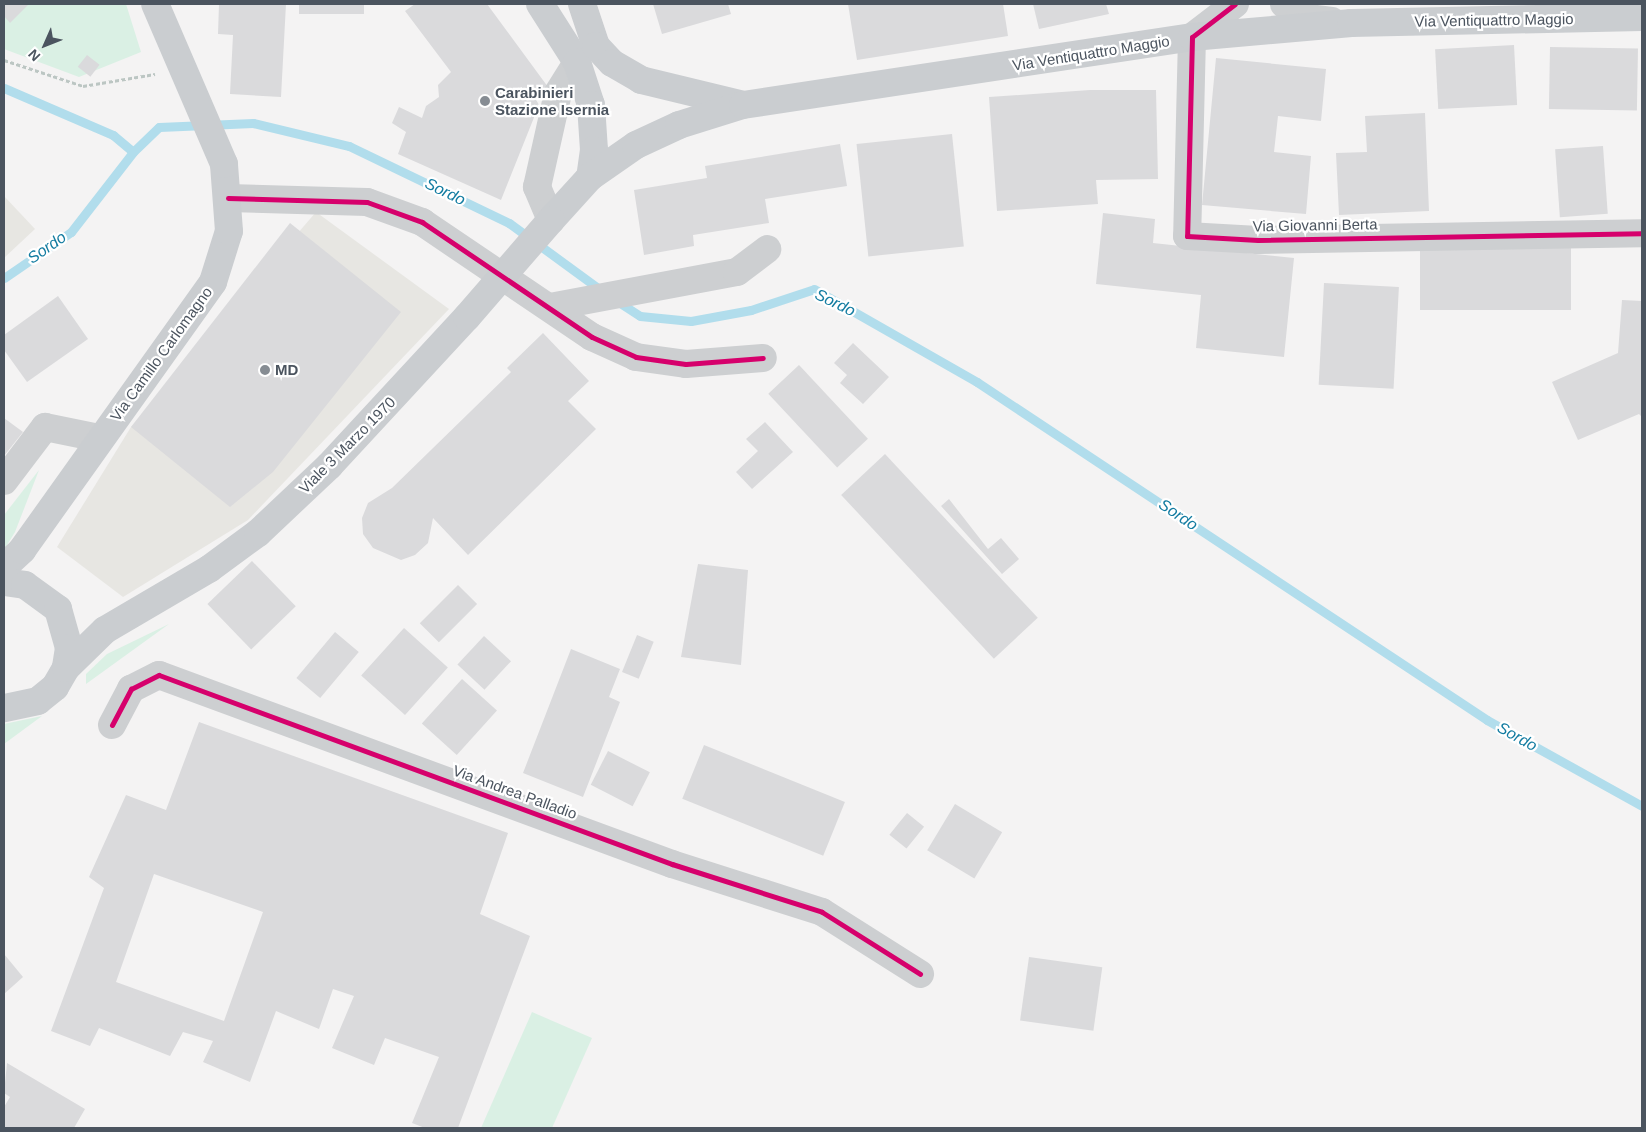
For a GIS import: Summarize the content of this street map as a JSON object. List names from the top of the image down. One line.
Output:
{"streets":{"main road":["Via Ventiquattro Maggio","Via Camillo Carlomagno","Viale 3 Marzo 1970"],"street":["Via Giovanni Berta","Via Andrea Palladio"]},"crossings":[["Via Ventiquattro Maggio","Via Giovanni Berta"],["Via Ventiquattro Maggio","Viale 3 Marzo 1970"]],"water":["Sordo"],"places":["Carabinieri Stazione Isernia","MD"],"north":"bottom left"}
